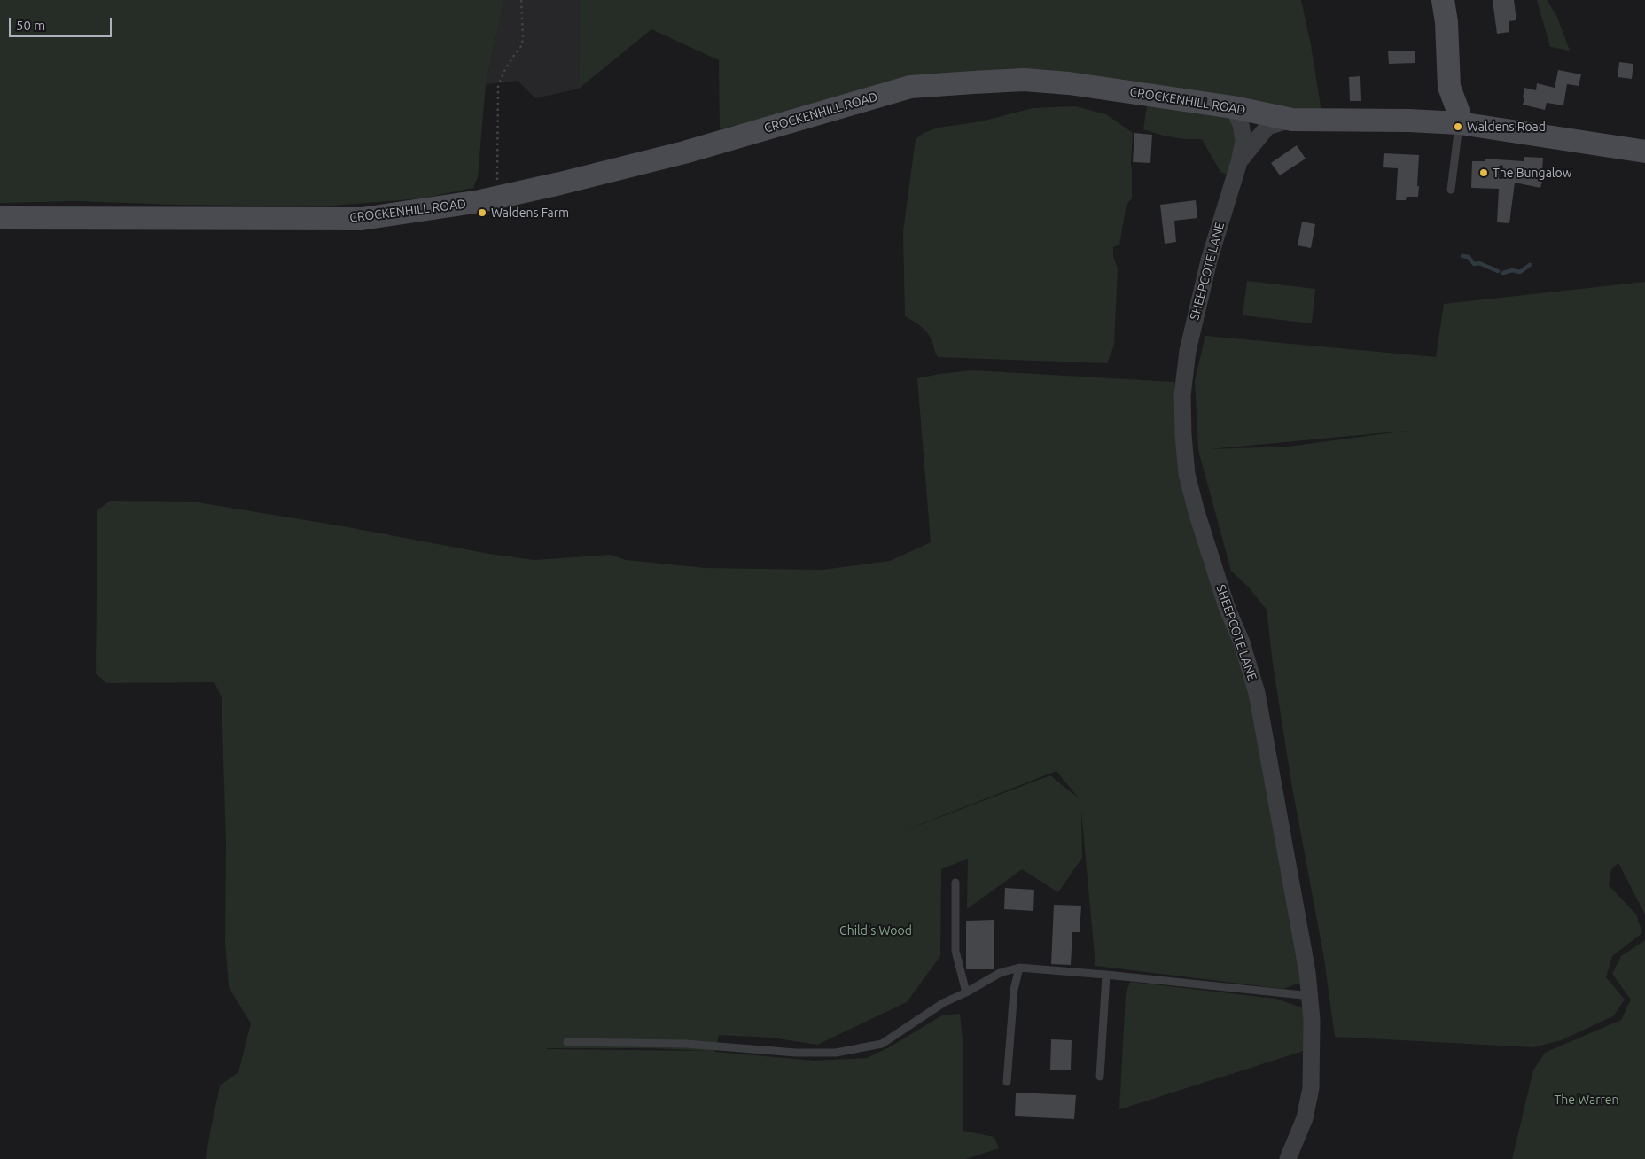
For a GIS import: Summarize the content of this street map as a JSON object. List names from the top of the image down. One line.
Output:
{"streets":{"main road":["CROCKENHILL ROAD"],"street":["SHEEPCOTE LANE"]},"crossings":[["CROCKENHILL ROAD","SHEEPCOTE LANE"]],"parks":["Child's Wood","The Warren"],"places":["Waldens Road","The Bungalow","Waldens Farm"],"scale_bar":"50 m"}
